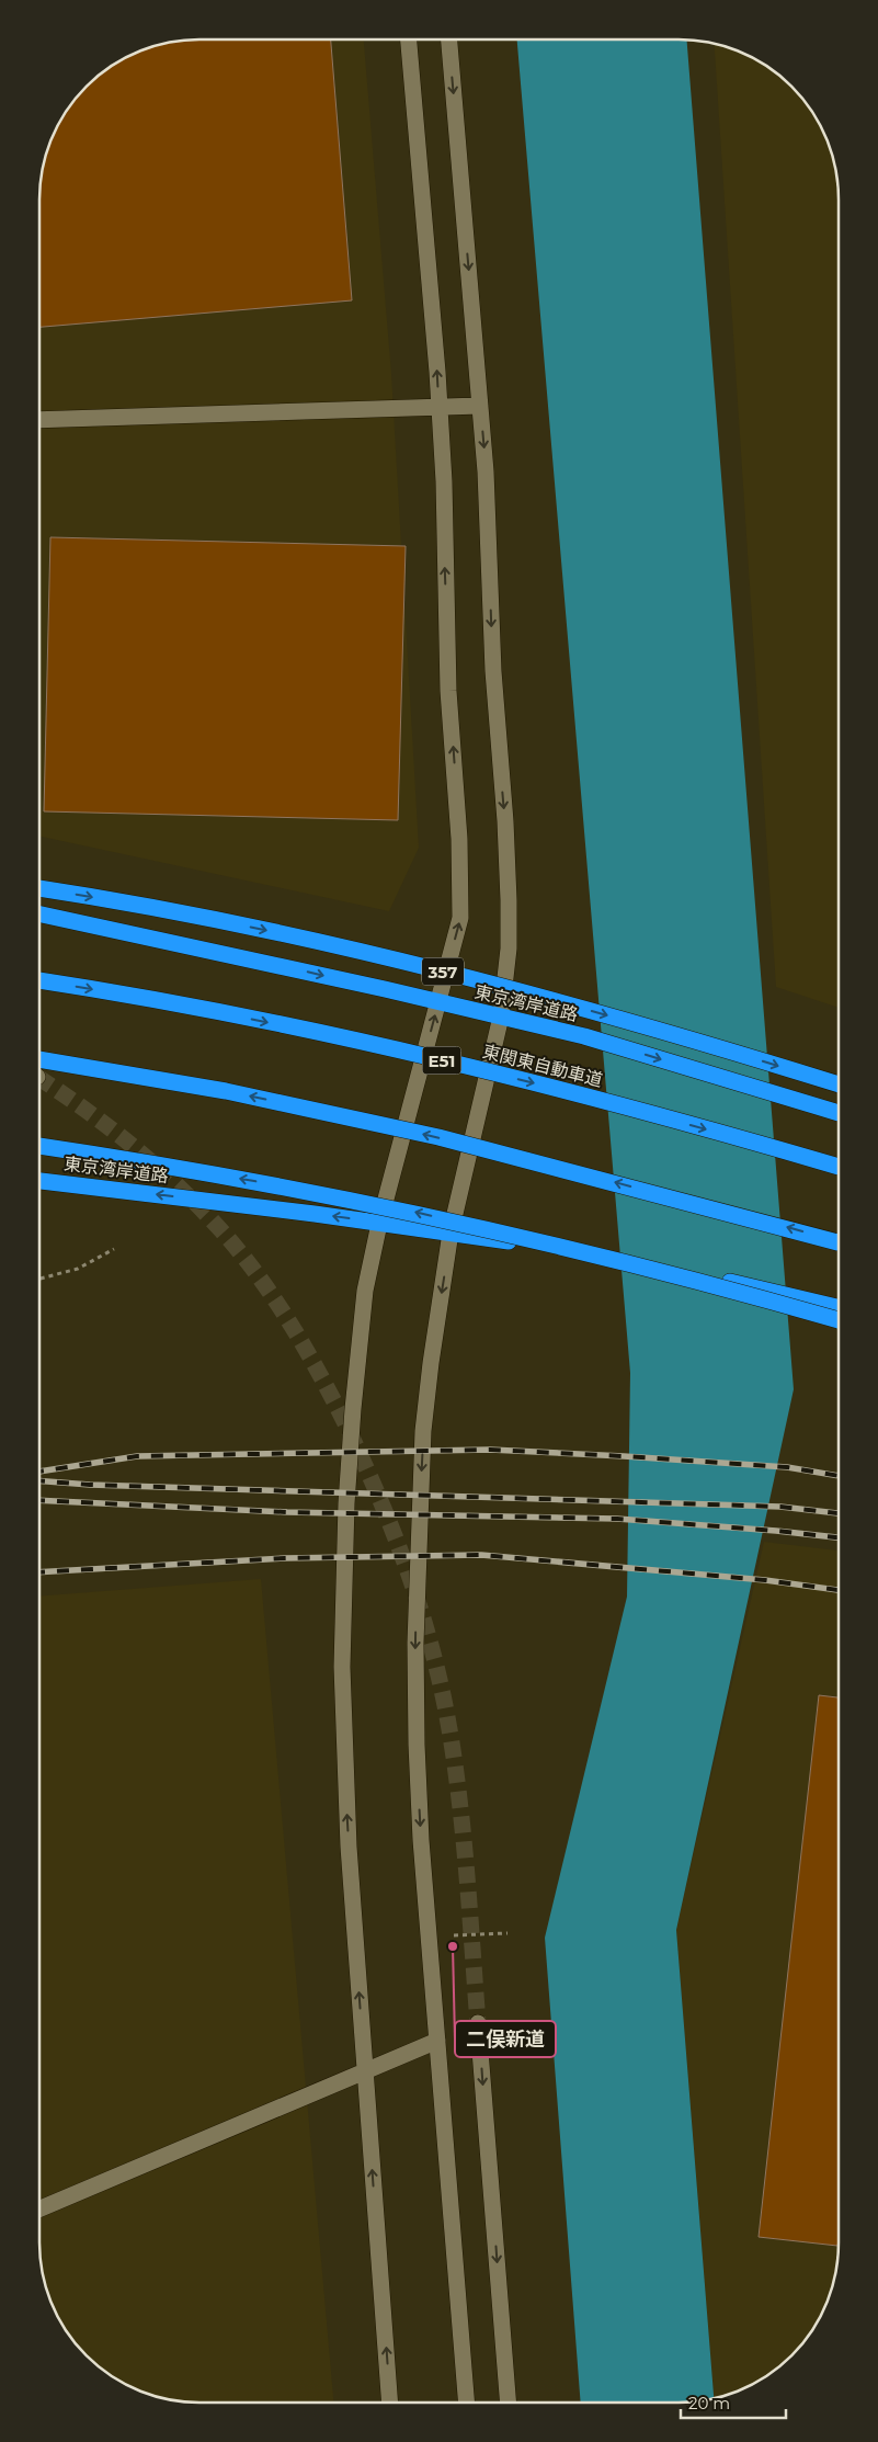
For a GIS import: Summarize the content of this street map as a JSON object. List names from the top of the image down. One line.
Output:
{"streets":{"highway":["357","東京湾岸道路","E51","東関東自動車道"]},"places":["二俣新道"],"scale_bar":"20 m"}
